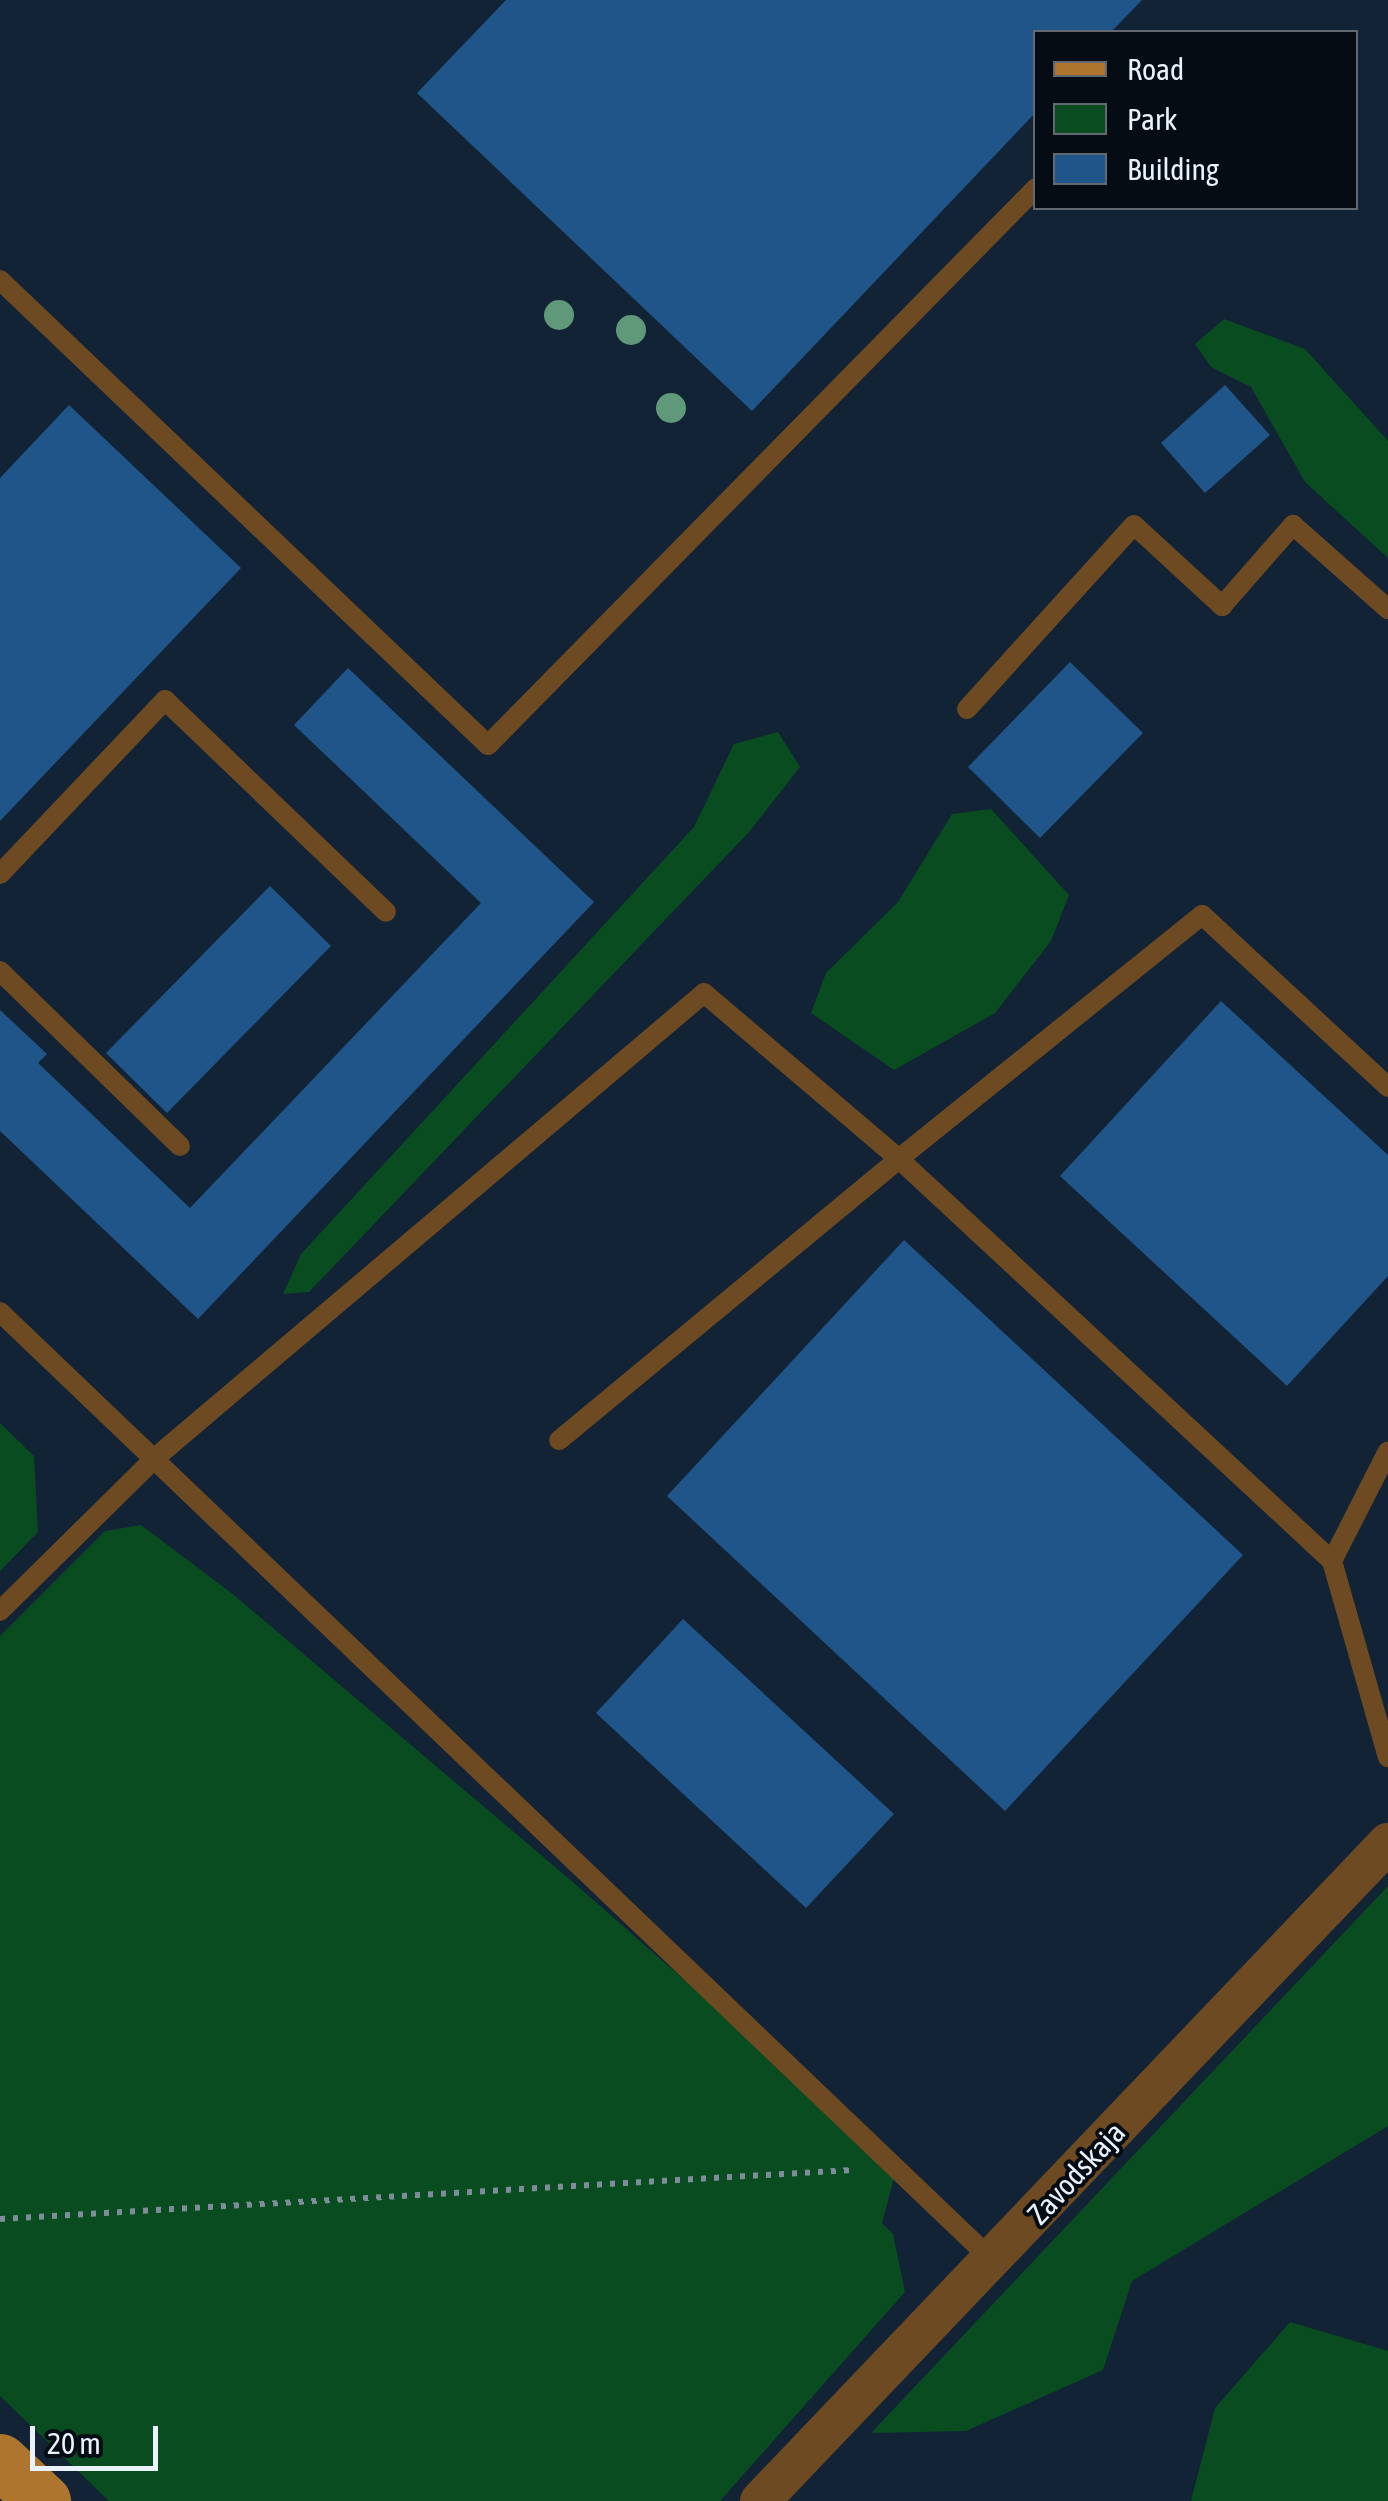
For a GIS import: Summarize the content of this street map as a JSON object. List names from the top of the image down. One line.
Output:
{"streets":{"street":["Zavodskaja"]},"legend":["Road","Park","Building"],"scale_bar":"20 m"}
